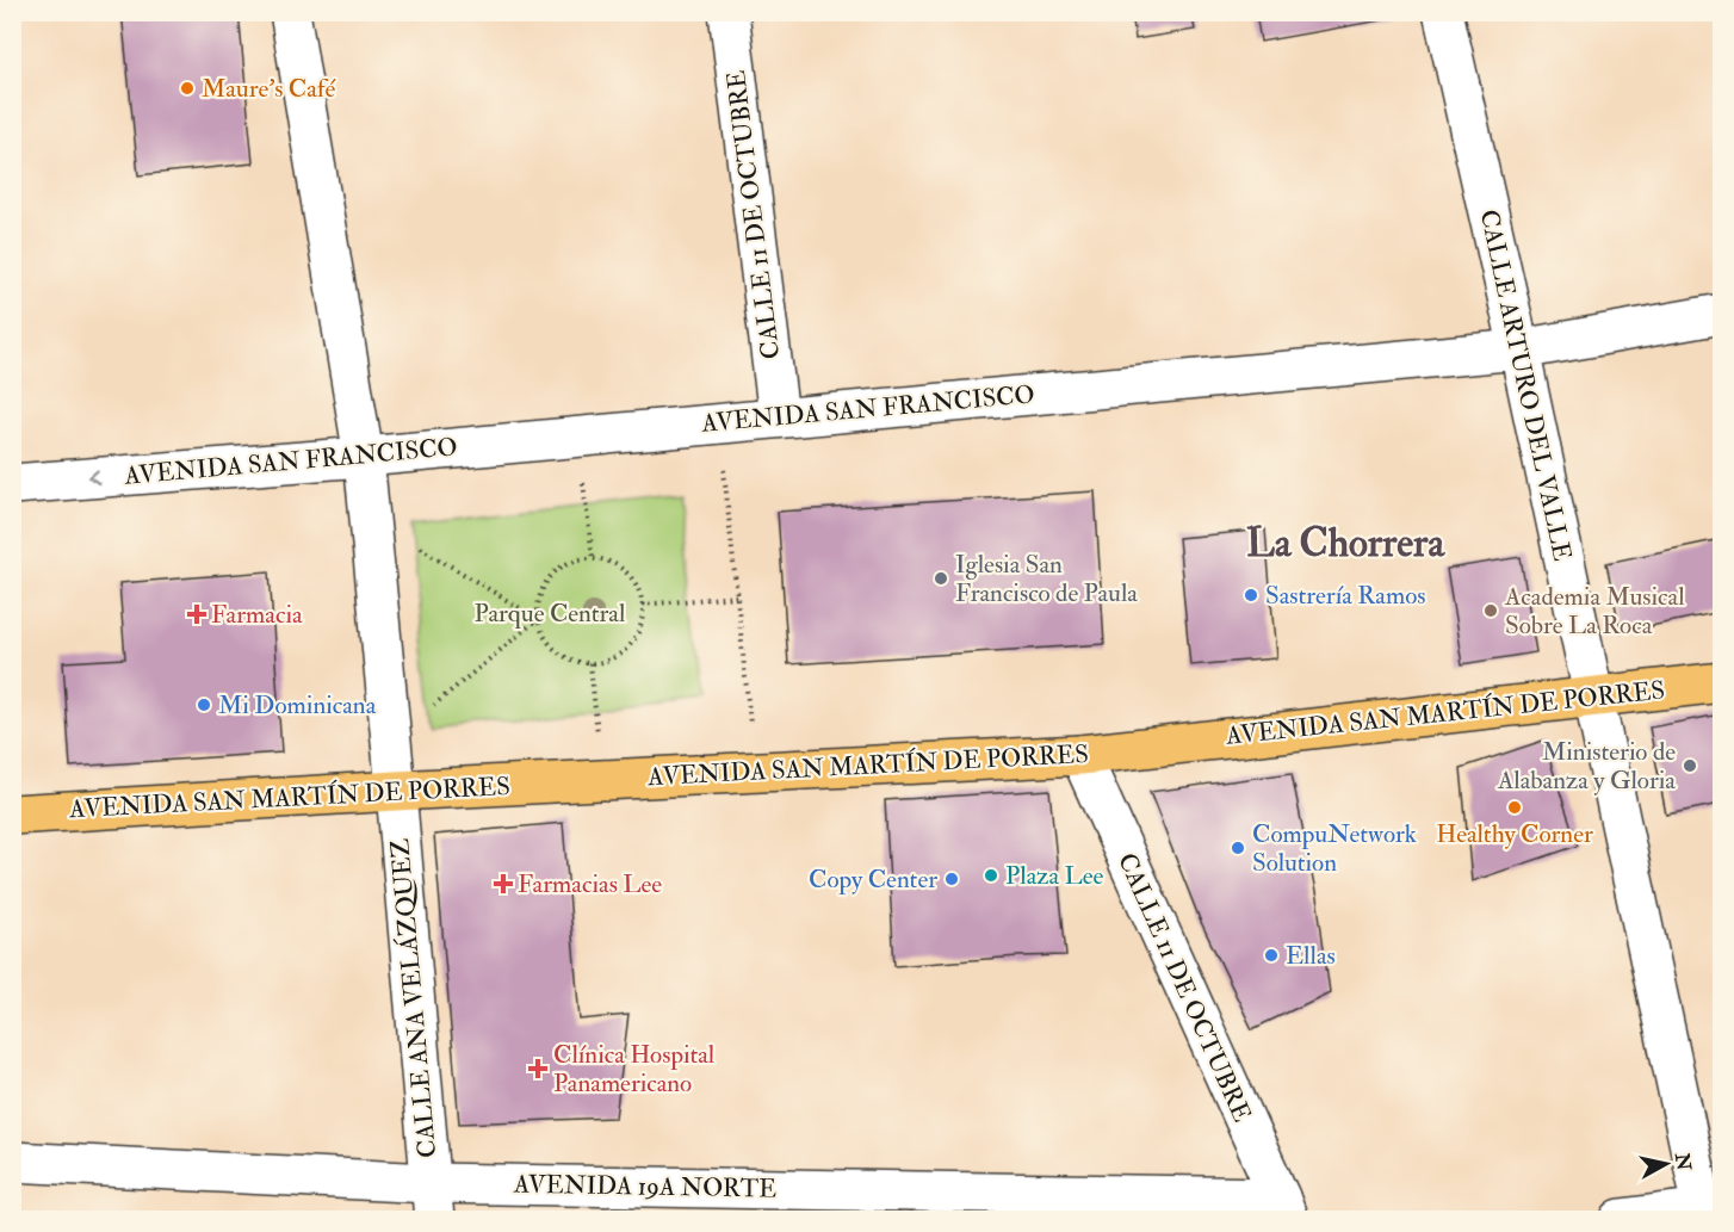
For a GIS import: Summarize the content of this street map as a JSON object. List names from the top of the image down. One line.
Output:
{"streets":{"main road":["AVENIDA SAN MARTÍN DE PORRES"],"street":["CALLE 11 DE OCTUBRE","CALLE ARTURO DEL VALLE","AVENIDA SAN FRANCISCO","CALLE ANA VELÁZQUEZ","AVENIDA 19A NORTE"]},"crossings":[["CALLE 11 DE OCTUBRE","AVENIDA SAN FRANCISCO"],["CALLE 11 DE OCTUBRE","AVENIDA SAN MARTÍN DE PORRES"],["CALLE 11 DE OCTUBRE","AVENIDA 19A NORTE"],["CALLE ARTURO DEL VALLE","AVENIDA SAN FRANCISCO"],["CALLE ARTURO DEL VALLE","AVENIDA SAN MARTÍN DE PORRES"],["AVENIDA SAN FRANCISCO","CALLE ANA VELÁZQUEZ"],["AVENIDA SAN MARTÍN DE PORRES","CALLE ANA VELÁZQUEZ"],["CALLE ANA VELÁZQUEZ","AVENIDA 19A NORTE"]],"districts":["La Chorrera"],"parks":["Parque Central"],"places":{"other":["Maure's Café","Iglesia San Francisco de Paula","Sastrería Ramos","Academia Musical Sobre La Roca","Mi Dominicana","Ministerio de Alabanza y Gloria","Healthy Corner","CompuNetwork Solution","Plaza Lee","Copy Center","Ellas"],"health":["Farmacia","Farmacias Lee","Clínica Hospital Panamericano"]},"north":"right"}
